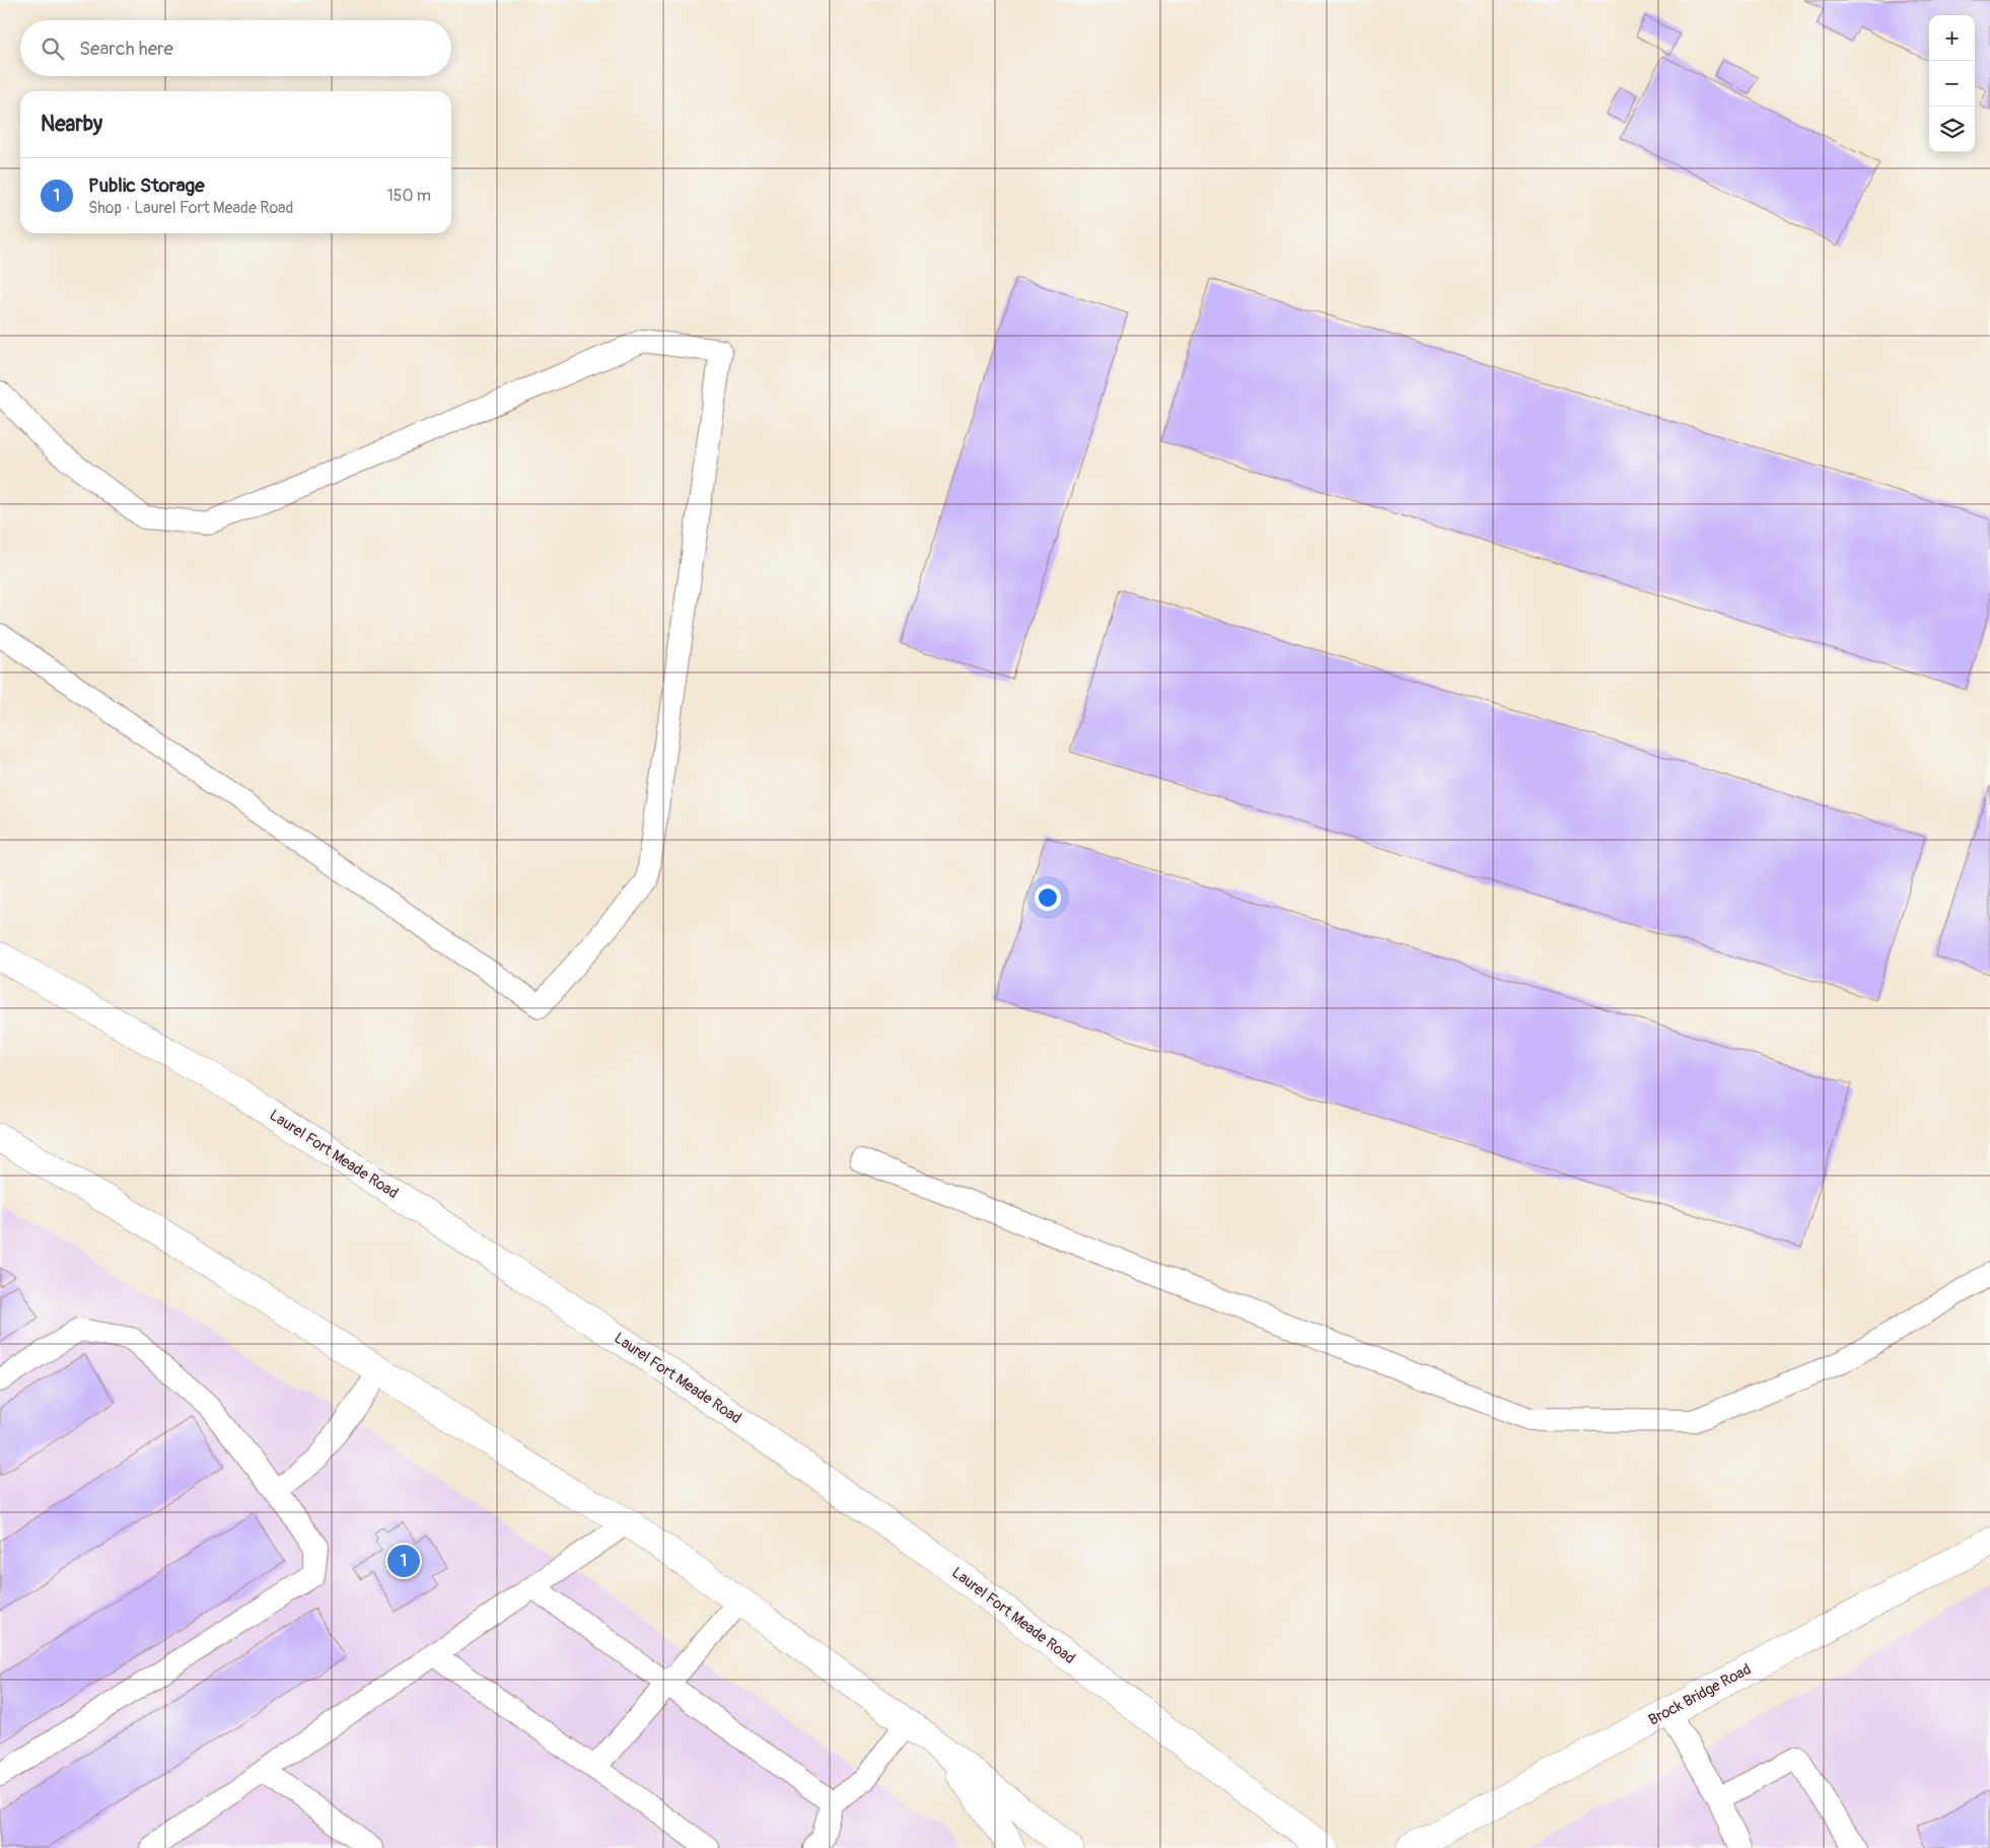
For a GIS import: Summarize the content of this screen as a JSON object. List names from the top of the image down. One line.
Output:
{"streets":{"main road":["Laurel Fort Meade Road","Brock Bridge Road"]},"page":{"map_buttons":["+","−"],"search":"Search here","heading":"Nearby","list":[{"mark":"1","name":"Public Storage","note":"Shop · Laurel Fort Meade Road","value":"150 m"}],"pins":"1"}}
